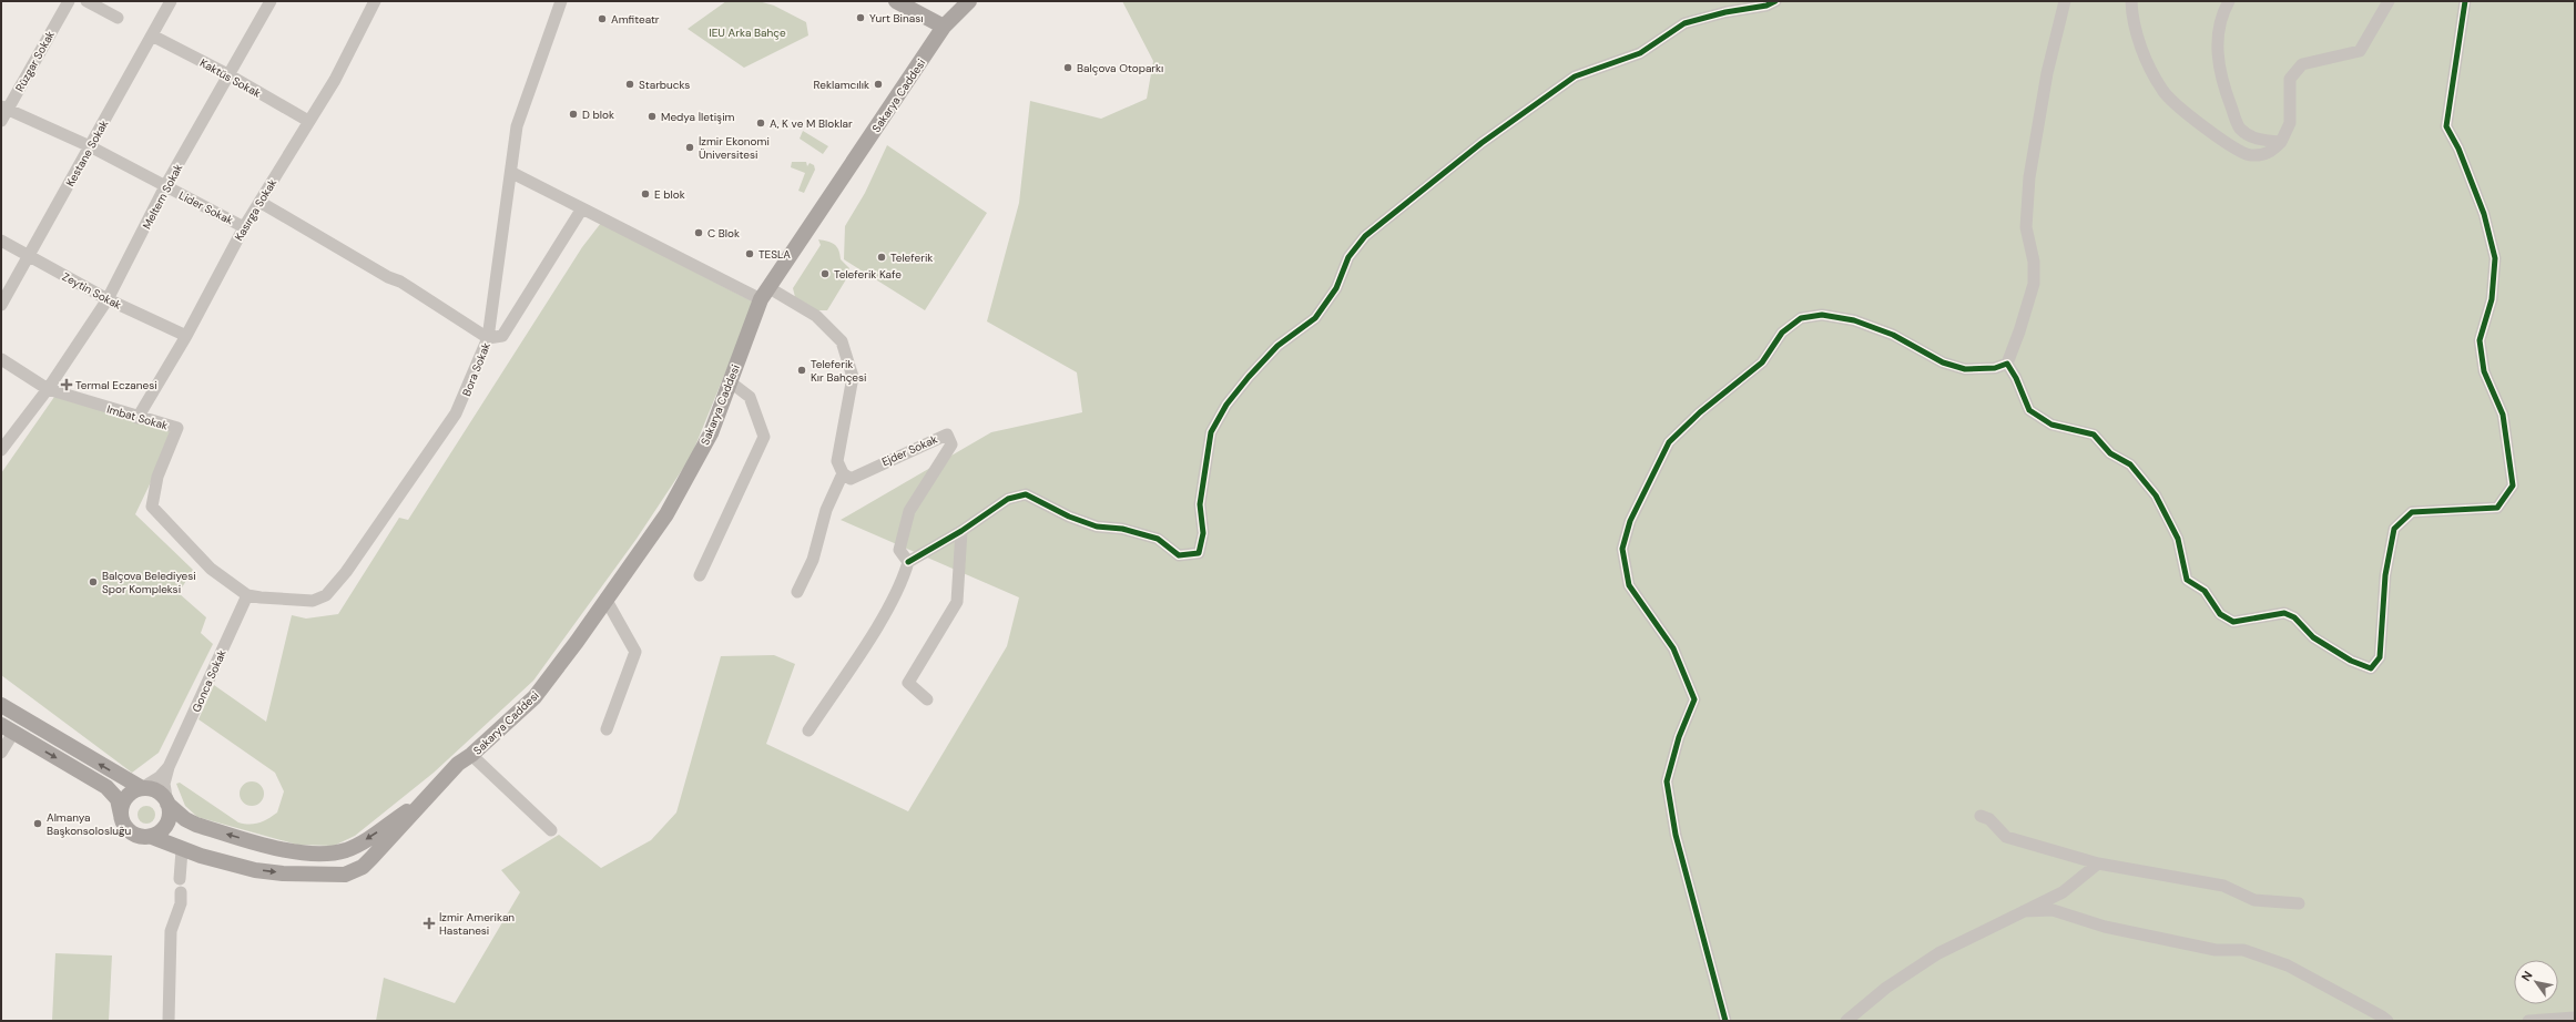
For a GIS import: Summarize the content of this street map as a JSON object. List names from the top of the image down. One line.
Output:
{"streets":{"main road":["Sakarya Caddesi"],"street":["Rüzgar Sokak","Kaktüs Sokak","Kestane Sokak","Meltem Sokak","Lider Sokak","Kasırga Sokak","Zeytin Sokak","Bora Sokak","Imbat Sokak","Ejder Sokak","Gonca Sokak"]},"crossings":[["Rüzgar Sokak","Lider Sokak"],["Kaktüs Sokak","Kestane Sokak"],["Kaktüs Sokak","Meltem Sokak"],["Kaktüs Sokak","Kasırga Sokak"],["Kestane Sokak","Lider Sokak"],["Kestane Sokak","Zeytin Sokak"],["Meltem Sokak","Lider Sokak"],["Meltem Sokak","Zeytin Sokak"],["Meltem Sokak","Imbat Sokak"],["Lider Sokak","Kasırga Sokak"],["Kasırga Sokak","Zeytin Sokak"],["Kasırga Sokak","Imbat Sokak"],["Bora Sokak","Imbat Sokak"],["Bora Sokak","Gonca Sokak"],["Imbat Sokak","Gonca Sokak"]],"parks":["IEU Arka Bahçe"],"places":{"other":["Yurt Binası","Amfiteatr","Balçova Otoparkı","Starbucks","Reklamcılık","D blok","Medya İletişim","A, K ve M Bloklar","İzmir Ekonomi Üniversitesi","E blok","C Blok","TESLA","Teleferik","Teleferik Kafe","Teleferik Kır Bahçesi","Balçova Belediyesi Spor Kompleksi","Almanya Başkonsolosluğu"],"health":["Termal Eczanesi","İzmir Amerikan Hastanesi"]},"north":"top left"}
